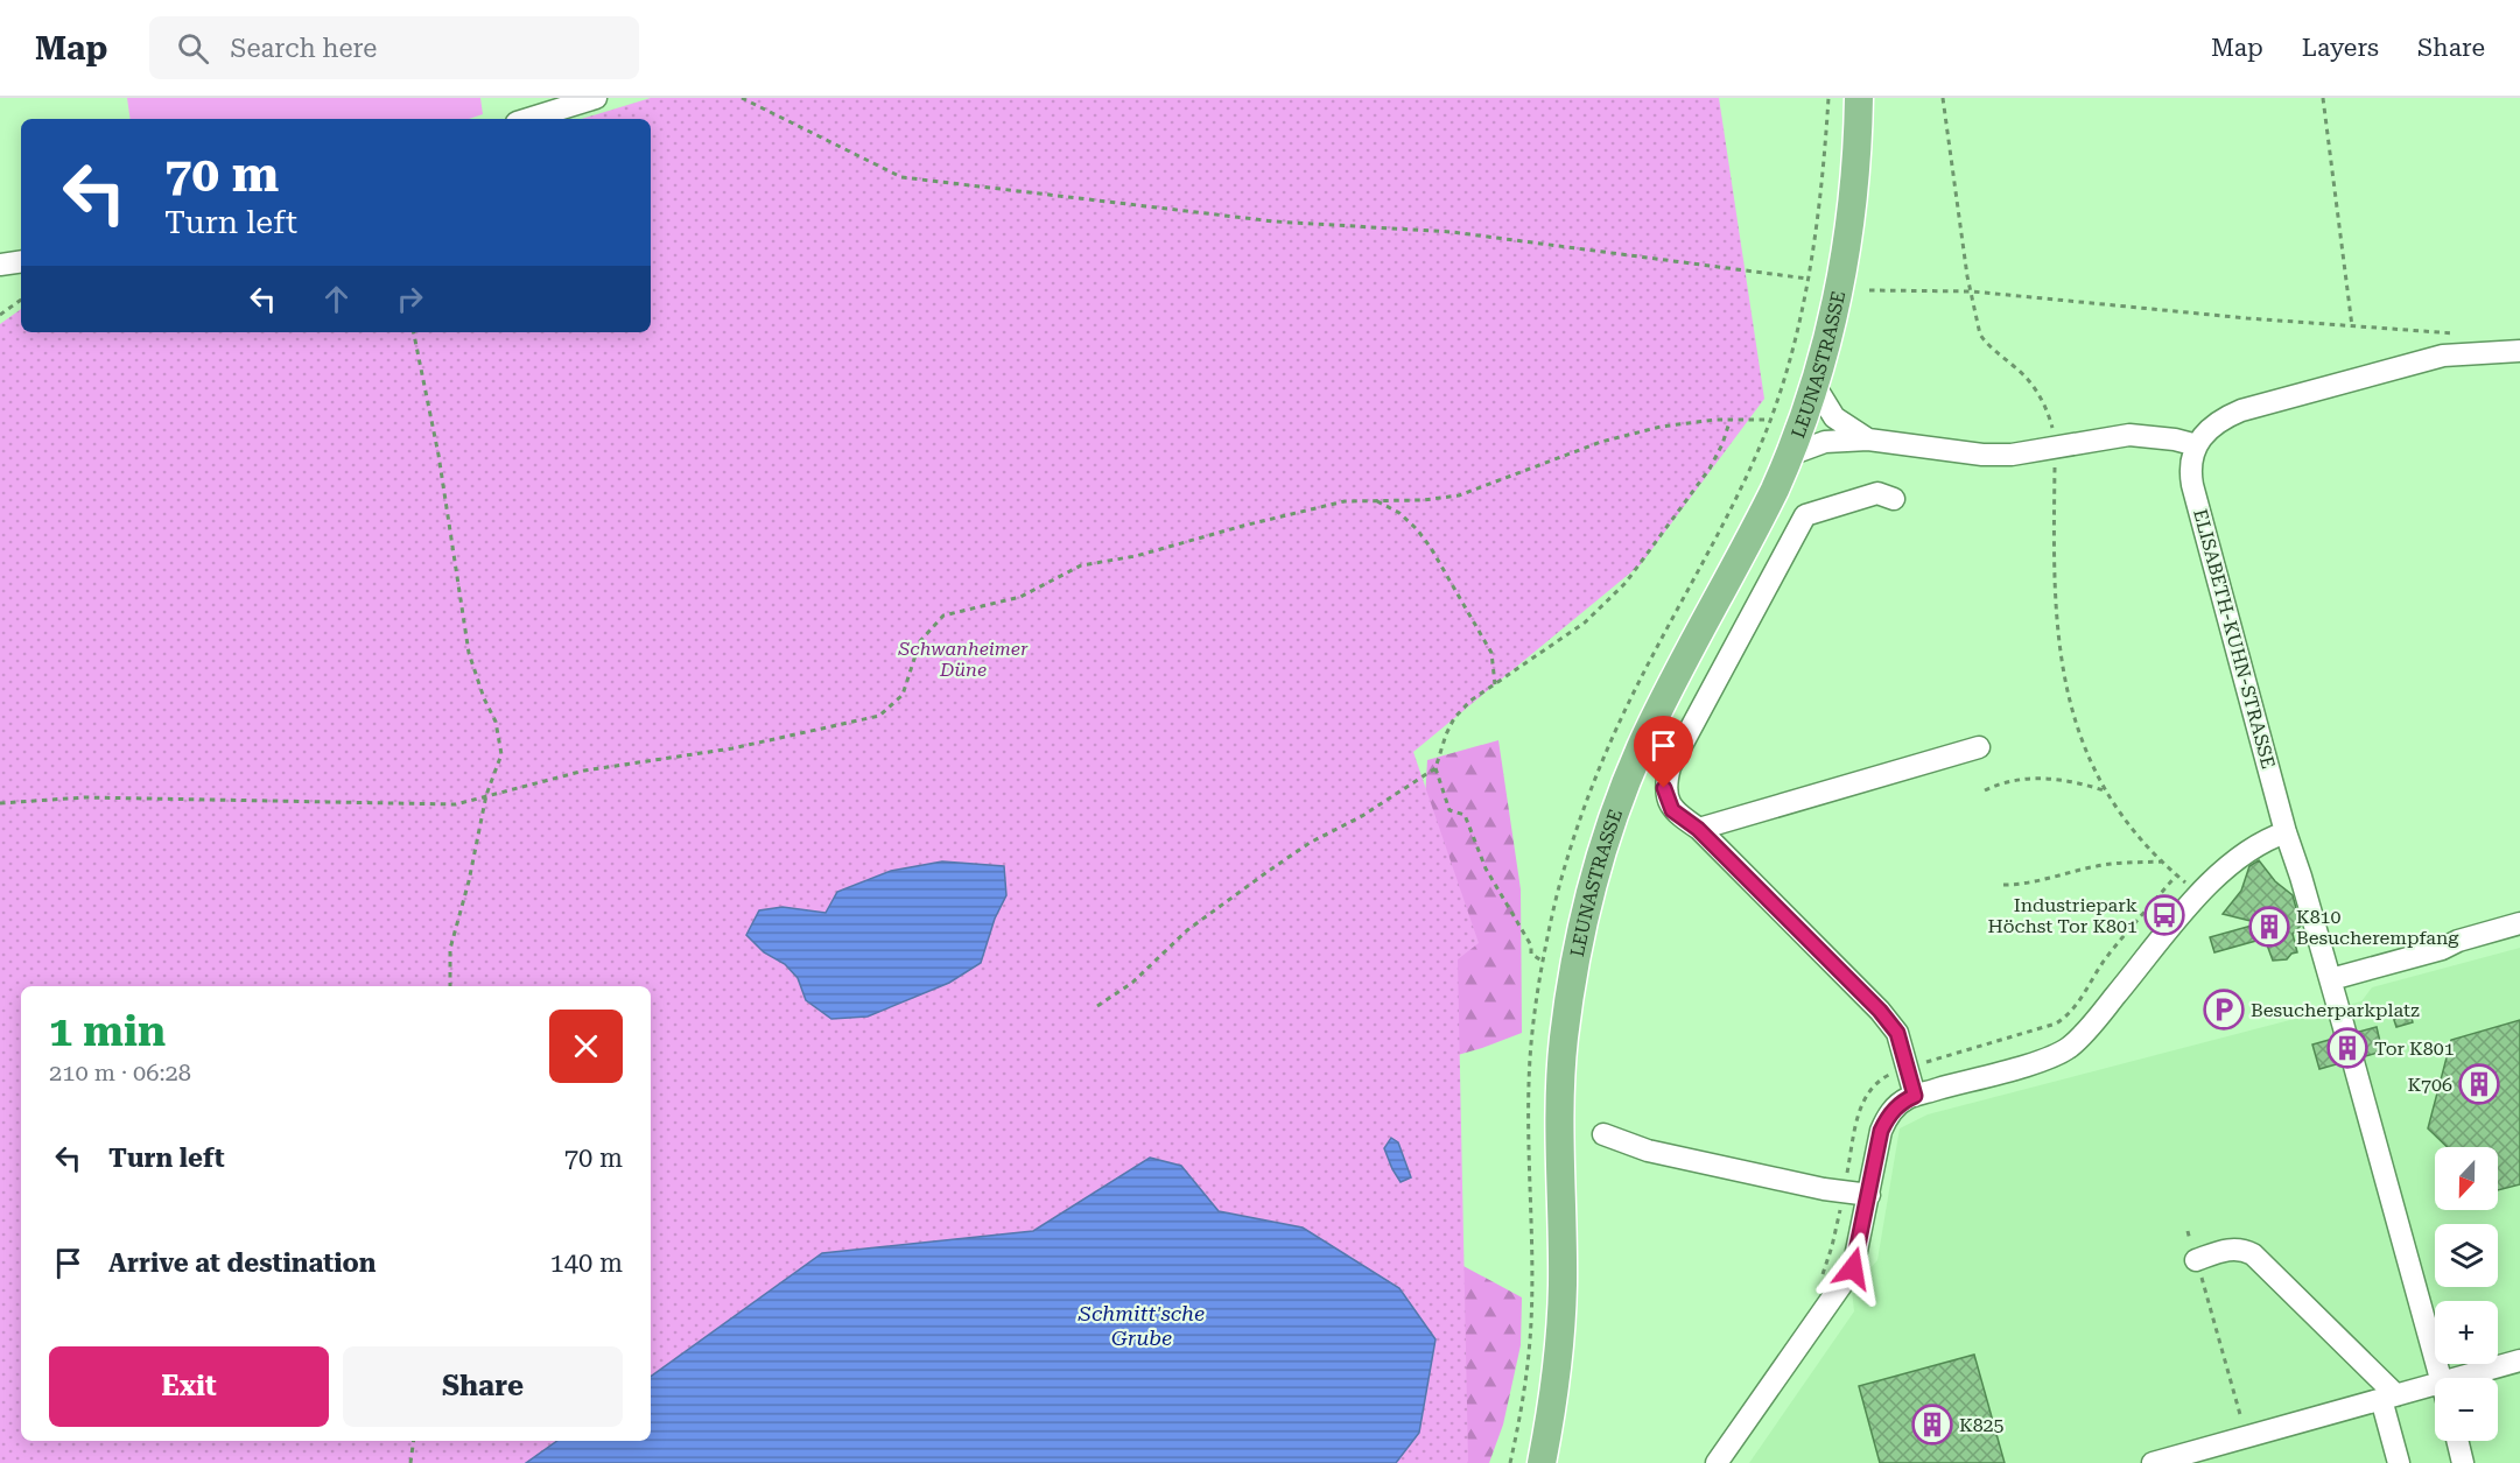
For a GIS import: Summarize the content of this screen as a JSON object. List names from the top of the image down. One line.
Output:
{"streets":{"main road":["LEUNASTRASSE"],"street":["ELISABETH-KUHN-STRASSE"]},"water":["Schmitt'sche Grube"],"parks":["Schwanheimer Düne"],"places":{"bus stop":["Industriepark Höchst Tor K801"],"building":["K810 Besucherempfang","Tor K801","K706","K825"],"parking":["Besucherparkplatz"]},"north":"bottom","page":{"header":"Map","search":"Search here","nav":["Map","Layers","Share"],"turn":["70 m","Turn left"],"heading":["1 min","210 m · 06:28"],"list":[{"name":"Turn left","value":"70 m"},{"name":"Arrive at destination","value":"140 m"}],"map_buttons":["+","−"],"buttons":["Exit","Share"]}}
